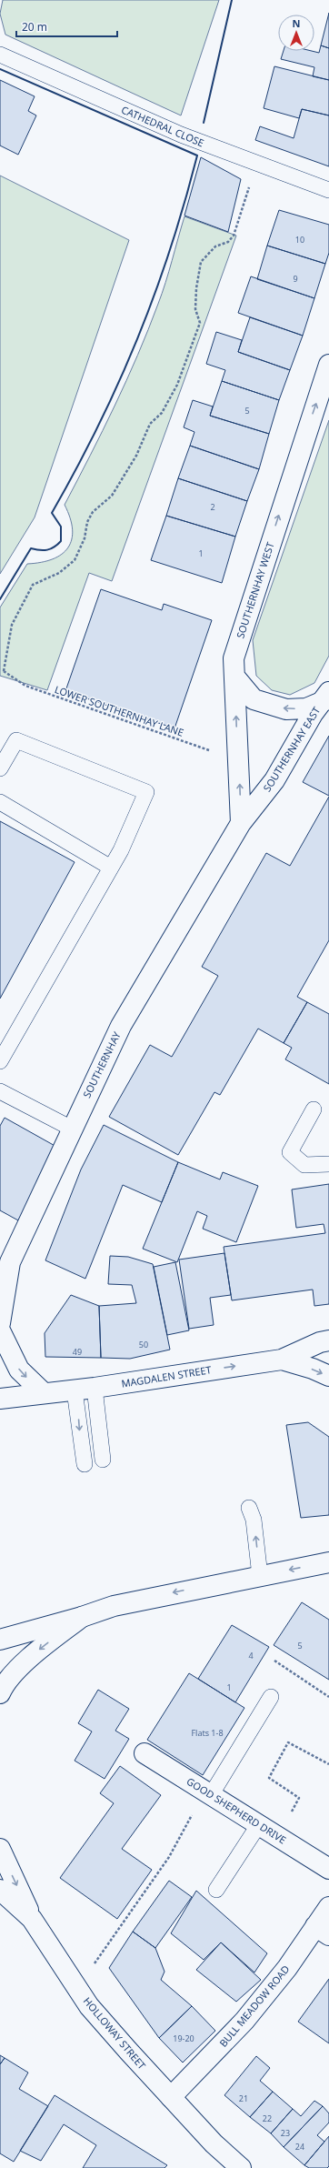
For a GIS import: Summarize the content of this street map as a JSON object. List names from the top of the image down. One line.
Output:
{"streets":{"street":["SOUTHERNHAY WEST","SOUTHERNHAY EAST","SOUTHERNHAY","MAGDALEN STREET","GOOD SHEPHERD DRIVE","BULL MEADOW ROAD","HOLLOWAY STREET"],"lane":["CATHEDRAL CLOSE"],"path":["LOWER SOUTHERNHAY LANE"]},"crossings":[["SOUTHERNHAY WEST","LOWER SOUTHERNHAY LANE"],["SOUTHERNHAY WEST","SOUTHERNHAY EAST"],["SOUTHERNHAY WEST","SOUTHERNHAY"],["SOUTHERNHAY EAST","SOUTHERNHAY"],["BULL MEADOW ROAD","HOLLOWAY STREET"]],"one_way":["SOUTHERNHAY WEST","MAGDALEN STREET"],"house_numbers":["10","9","5","2","1","50","49","5","4","1","Flats 1-8","19-20","21","22","23","24"],"scale_bar":"20 m","north":"top"}
